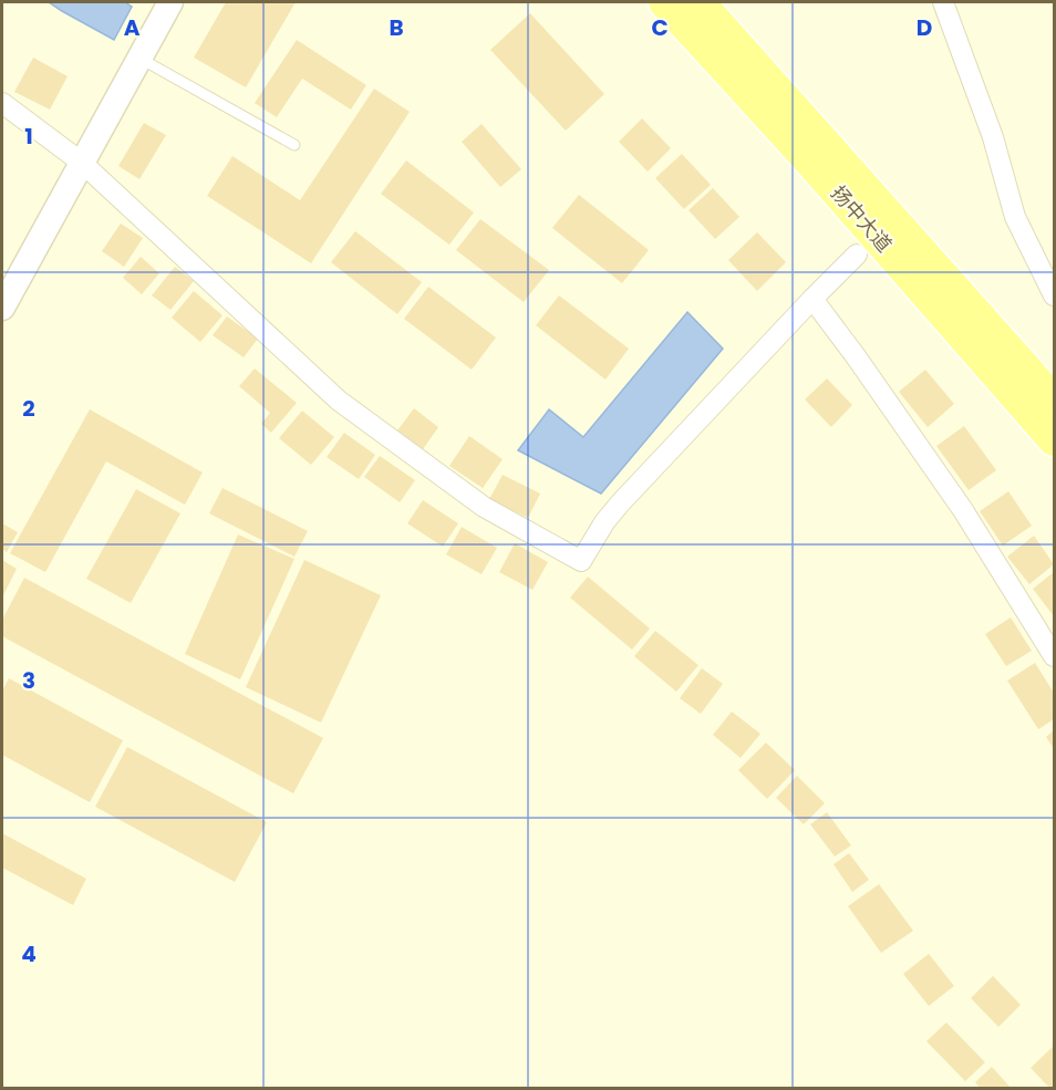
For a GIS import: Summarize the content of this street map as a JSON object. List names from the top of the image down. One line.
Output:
{"streets":{"main road":["扬中大道"]},"grid":{"columns":["A","B","C","D"],"rows":["1","2","3","4"]}}
